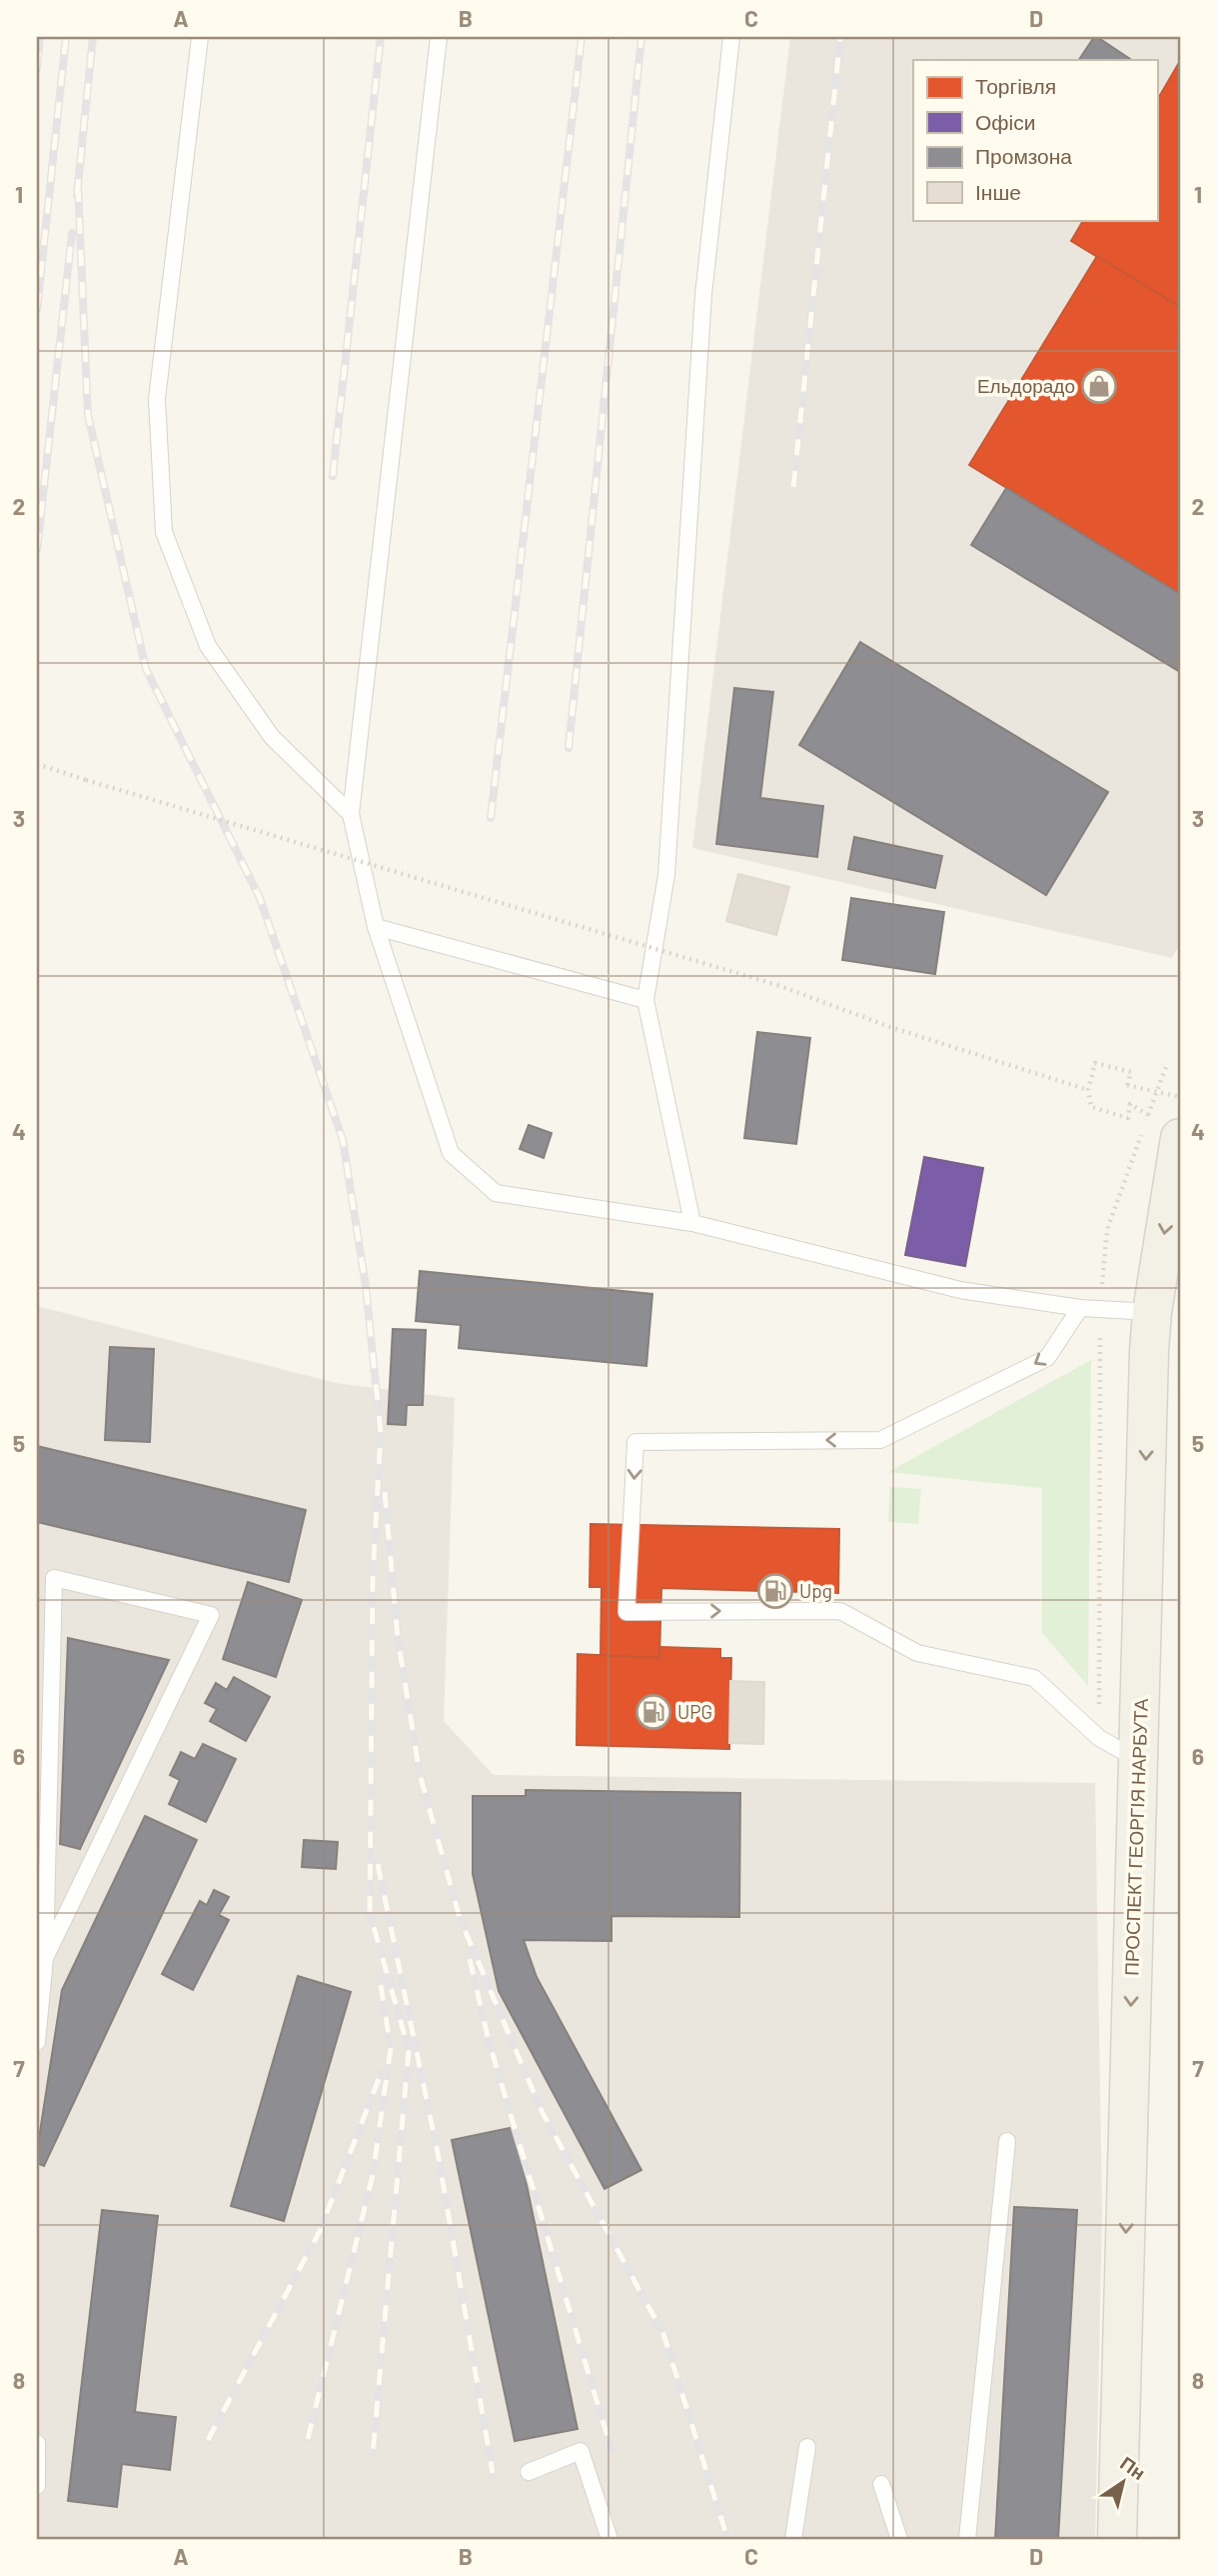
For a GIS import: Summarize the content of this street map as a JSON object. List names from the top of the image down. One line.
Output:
{"streets":{"main road":["ПРОСПЕКТ ГЕОРГІЯ НАРБУТА"]},"one_way":["ПРОСПЕКТ ГЕОРГІЯ НАРБУТА"],"places":{"shop":["Ельдорадо"],"fuel station":["Upg","UPG"]},"legend":["Торгівля","Офіси","Промзона","Інше"],"north":"top right","grid":{"columns":["A","B","C","D"],"rows":["1","2","3","4","5","6","7","8"]}}
